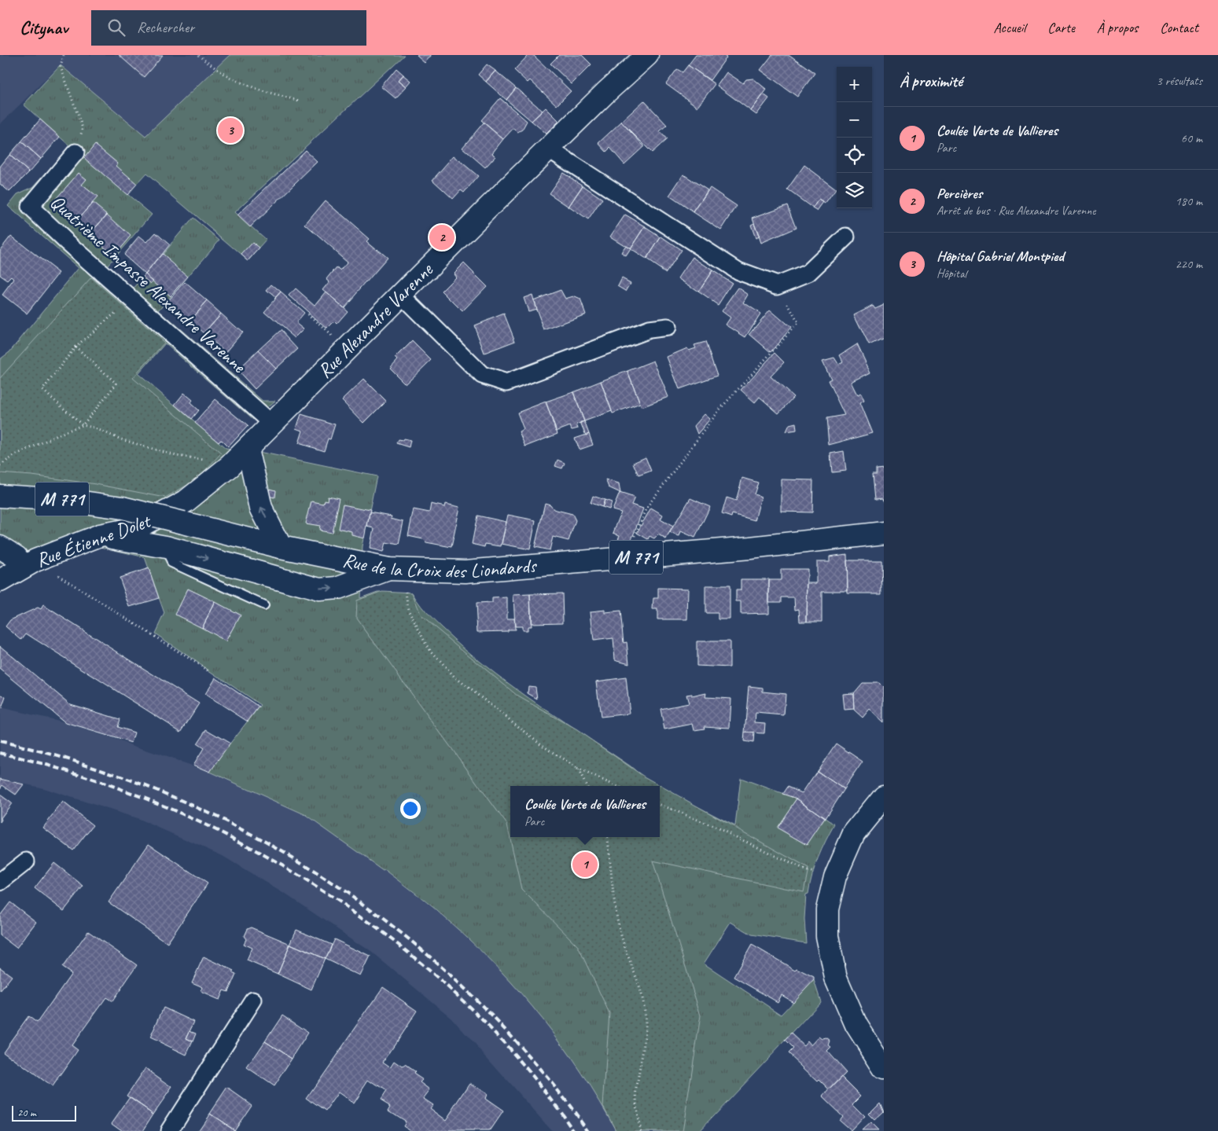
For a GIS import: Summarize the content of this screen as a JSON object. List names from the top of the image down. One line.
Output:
{"streets":{"main road":["Rue Alexandre Varenne","M 771","Rue Étienne Dolet","Rue de la Croix des Liondards"],"street":["Quatrième Impasse Alexandre Varenne"]},"crossings":[["Quatrième Impasse Alexandre Varenne","Rue Alexandre Varenne"],["Rue Alexandre Varenne","Rue Étienne Dolet"]],"scale_bar":"20 m","page":{"header":"Citynav","search":"Rechercher","nav":["Accueil","Carte","À propos","Contact"],"heading":["À proximité","3 résultats"],"map_buttons":["+","−"],"list":[{"mark":"1","name":"Coulée Verte de Vallieres","note":"Parc","value":"60 m"},{"mark":"2","name":"Percières","note":"Arrêt de bus · Rue Alexandre Varenne","value":"180 m"},{"mark":"3","name":"Hôpital Gabriel Montpied","note":"Hôpital","value":"220 m"}],"pins":["3","2","1"],"popup":["Coulée Verte de Vallieres","Parc"],"scale":"20 m"}}
